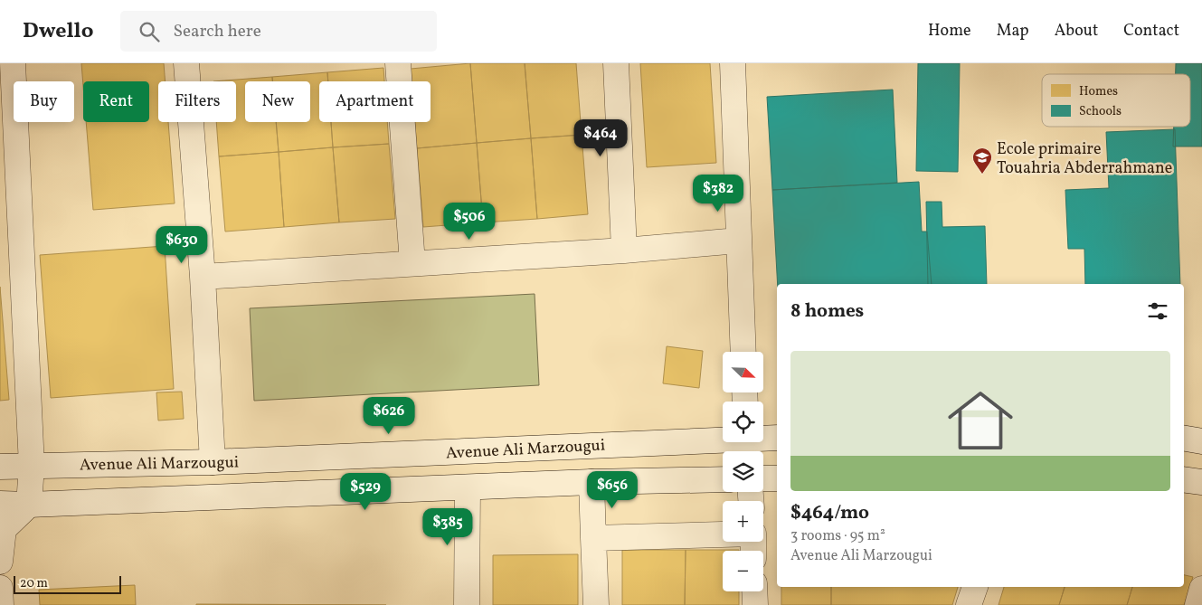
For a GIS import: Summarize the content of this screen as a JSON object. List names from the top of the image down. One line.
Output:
{"streets":{"street":["Avenue Ali Marzougui"]},"places":{"school or university":["Ecole primaire Touahria Abderrahmane"]},"legend":["Homes","Schools"],"scale_bar":"20 m","north":"bottom right","page":{"header":"Dwello","search":"Search here","nav":["Home","Map","About","Contact"],"chip":["Buy","Rent","Filters","New","Apartment"],"price":["$464","$382","$506","$630","$626","$656","$529","$385"],"heading":"8 homes","list":[{"name":"$464/mo","note":"3 rooms · 95 m² · Avenue Ali Marzougui"}],"map_buttons":["+","−"],"scale":"20 m"}}
